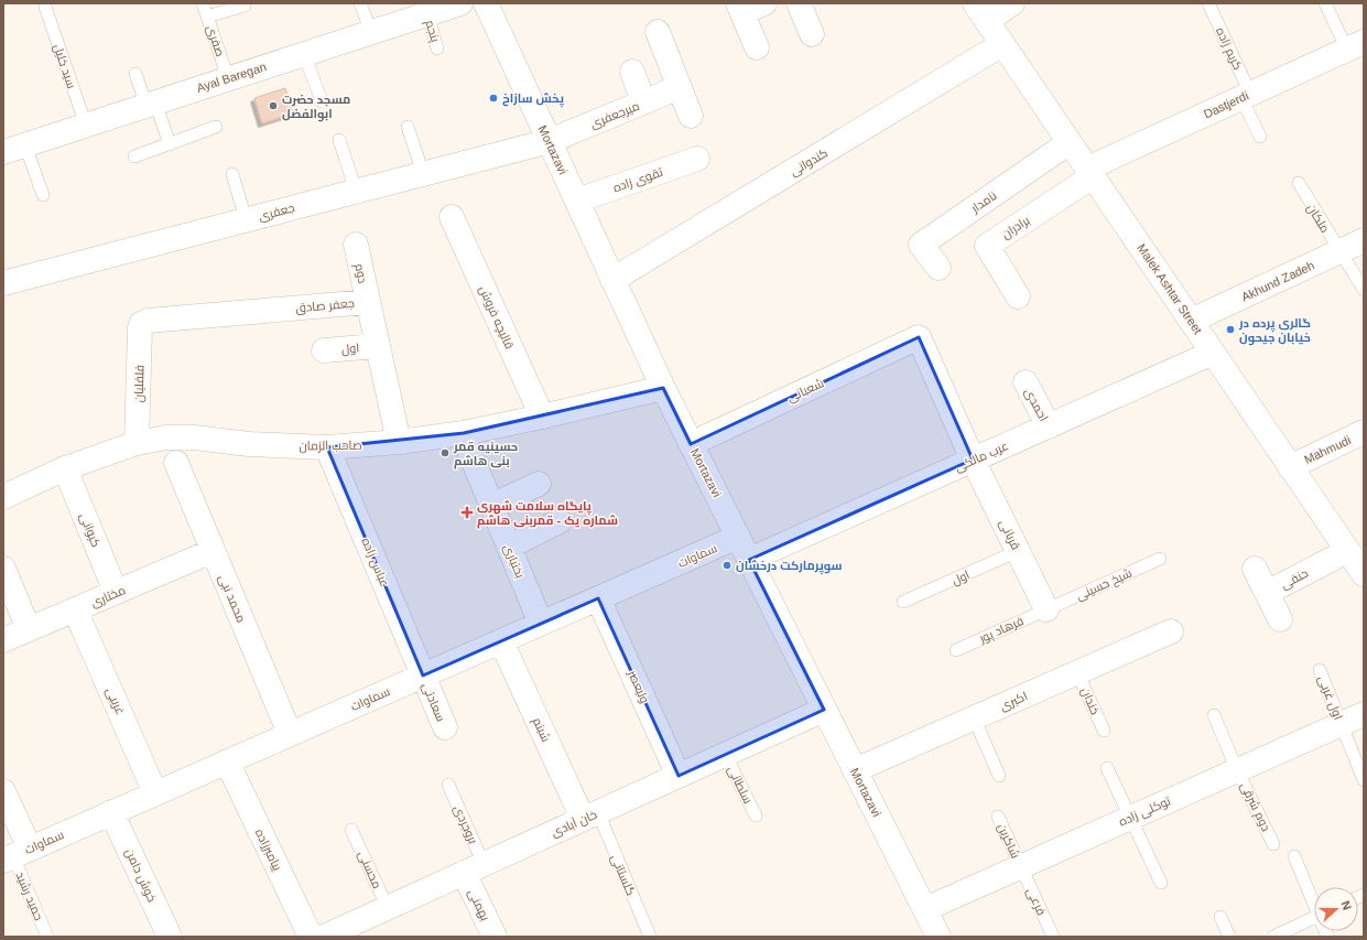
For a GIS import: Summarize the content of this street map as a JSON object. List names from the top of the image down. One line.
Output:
{"streets":{"street":["Ayal Baregan","Dastjerdi","میرجعفری","Mortazavi","کندوانی","تقوی زاده","نامدار","جعفری","برادران","دوم","Akhund Zadeh","Malek Ashtar Street","جعفر صادق","قالیچه فروش","اول","فلفلیان","شعبانی","احمدی","صاحب الزمان","Mahmudi","عرب مالکی","کیوانی","قربانی","سماوات","بختیاری","عباس زاده","حنفی","مختاری","محمد نبی","ولیعصر","غریبی","اکبری","سعادتی","شبنم","توکلی زاده","خان آبادی","پیامبرزاده","خوش دامن","بهمنی"],"lane":["پنجم","صفری","کریم زاده","سید خلیل","ملکان","شیخ حسینی","فرهاد پور","اول غربی","خندان","سلطانی","دوم شرقی","بروجردی","شاکرین","محسنی","گلستانی","حمید رشید","فرعی"]},"crossings":[["پنجم","Ayal Baregan"],["صفری","Ayal Baregan"],["کریم زاده","Dastjerdi"],["سید خلیل","Ayal Baregan"],["Dastjerdi","برادران"],["Dastjerdi","Malek Ashtar Street"],["میرجعفری","Mortazavi"],["میرجعفری","جعفری"],["Mortazavi","کندوانی"],["Mortazavi","تقوی زاده"],["Mortazavi","جعفری"],["Mortazavi","شعبانی"],["Mortazavi","صاحب الزمان"],["Mortazavi","عرب مالکی"],["Mortazavi","سماوات"],["Mortazavi","اکبری"],["Mortazavi","توکلی زاده"],["Mortazavi","خان آبادی"],["کندوانی","Malek Ashtar Street"],["نامدار","Malek Ashtar Street"],["ملکان","Akhund Zadeh"],["برادران","Malek Ashtar Street"],["دوم","جعفر صادق"],["Akhund Zadeh","Malek Ashtar Street"],["Malek Ashtar Street","Mahmudi"],["Malek Ashtar Street","عرب مالکی"],["Malek Ashtar Street","حنفی"],["جعفر صادق","اول"],["جعفر صادق","فلفلیان"],["جعفر صادق","صاحب الزمان"],["قالیچه فروش","صاحب الزمان"],["اول","قربانی"],["فلفلیان","صاحب الزمان"],["شعبانی","قربانی"],["احمدی","عرب مالکی"],["صاحب الزمان","کیوانی"],["صاحب الزمان","عباس زاده"],["عرب مالکی","قربانی"],["کیوانی","مختاری"],["قربانی","شیخ حسینی"],["قربانی","فرهاد پور"],["سماوات","بختیاری"],["سماوات","عباس زاده"],["سماوات","محمد نبی"],["سماوات","ولیعصر"],["سماوات","غریبی"],["سماوات","سعادتی"],["سماوات","شبنم"],["سماوات","پیامبرزاده"],["سماوات","خوش دامن"],["سماوات","حمید رشید"],["عباس زاده","سعادتی"],["شیخ حسینی","فرهاد پور"],["مختاری","محمد نبی"],["مختاری","غریبی"],["ولیعصر","خان آبادی"],["اول غربی","توکلی زاده"],["اکبری","خندان"],["شبنم","خان آبادی"],["شبنم","گلستانی"],["سلطانی","خان آبادی"],["دوم شرقی","توکلی زاده"],["توکلی زاده","شاکرین"],["توکلی زاده","فرعی"],["خان آبادی","بروجردی"],["خان آبادی","محسنی"],["خان آبادی","گلستانی"],["خان آبادی","بهمنی"],["بروجردی","بهمنی"],["شاکرین","فرعی"]],"places":{"other":["پخش سازاخ","مسجد حضرت ابوالفضل","گالری پرده در خیابان جیحون","حسینیه قمر بنی هاشم","سوپرمارکت درخشان"],"health":["پایگاه سلامت شهری شماره یک - قمربنی هاشم"]},"north":"right"}
